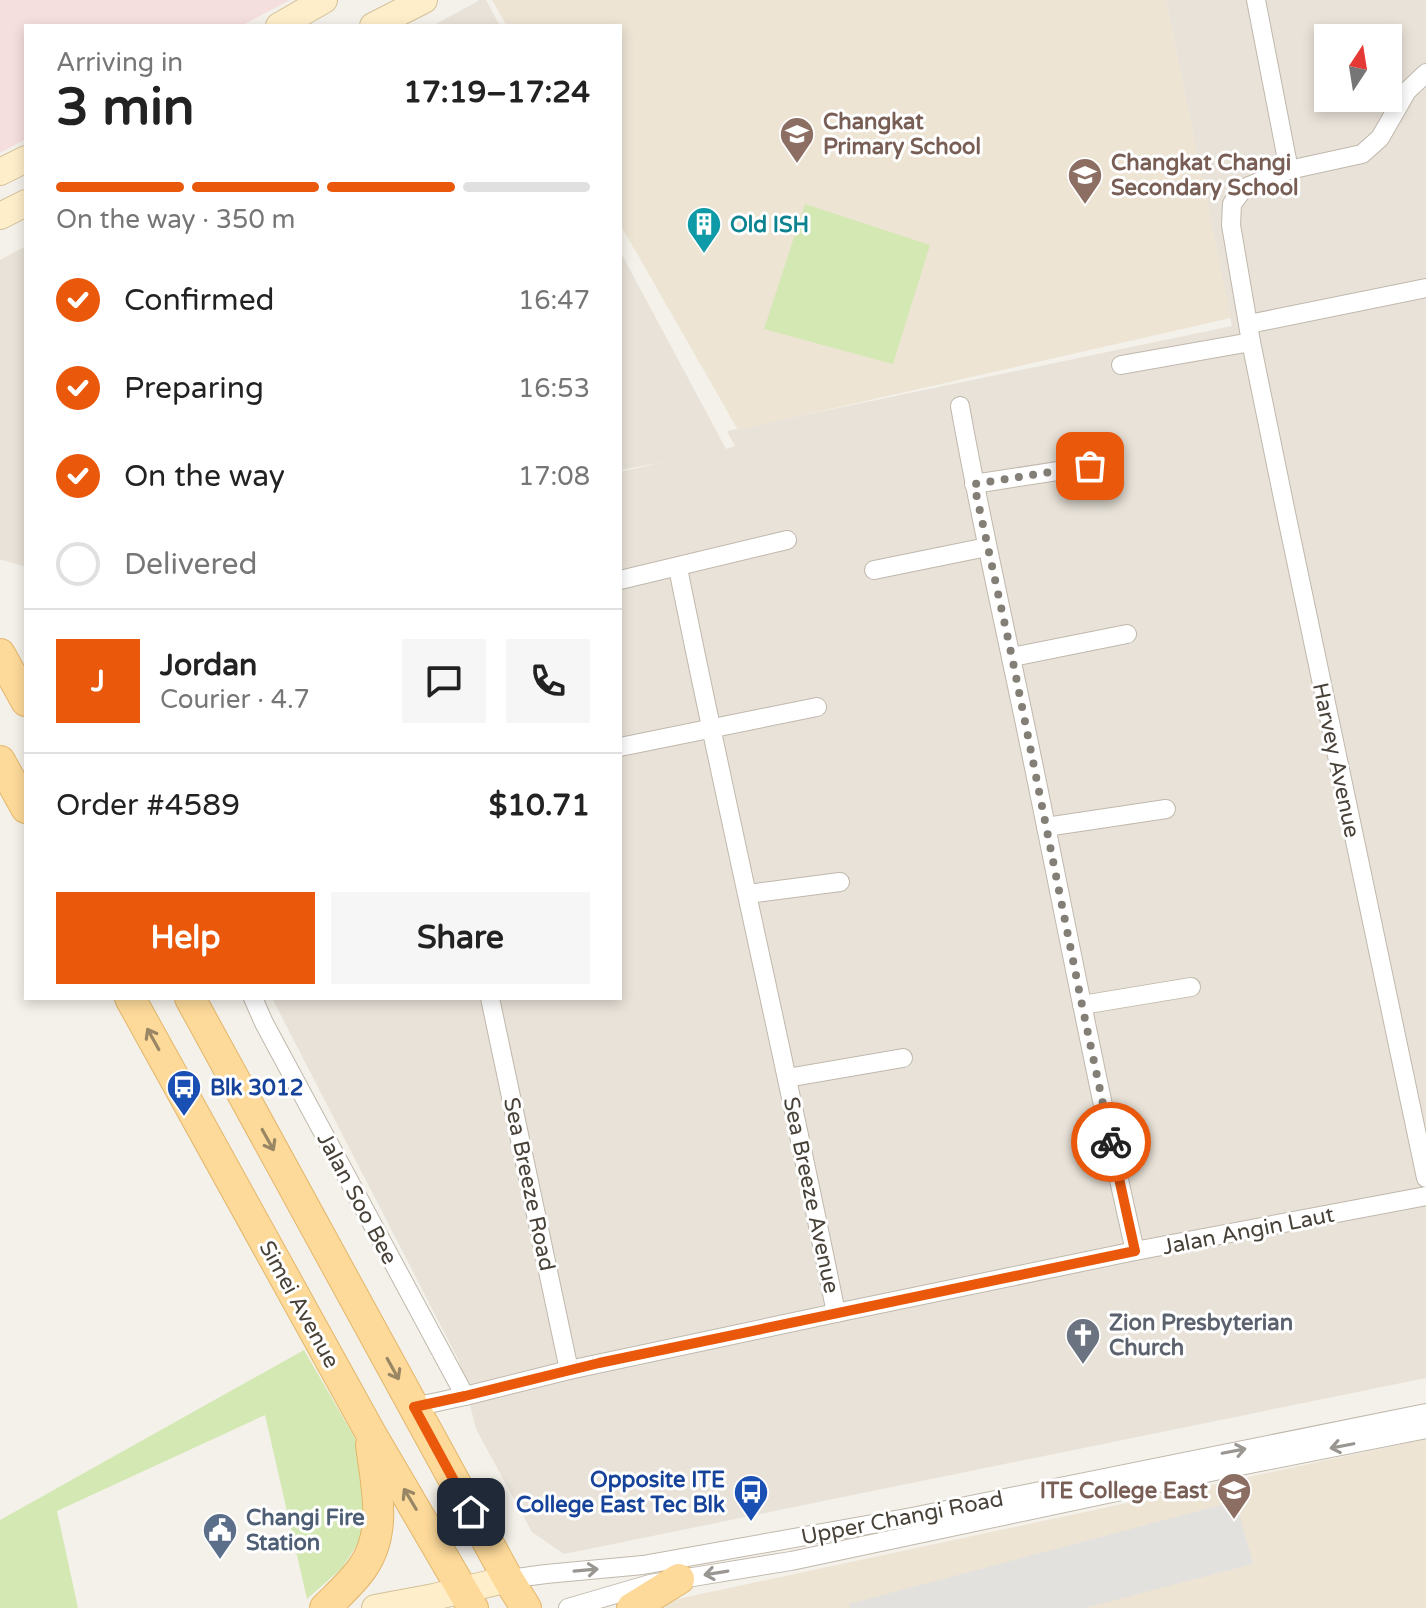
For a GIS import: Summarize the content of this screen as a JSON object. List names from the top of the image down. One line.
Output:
{"streets":{"main road":["Simei Avenue","Upper Changi Road"],"street":["Harvey Avenue","Sea Breeze Road","Sea Breeze Avenue","Jalan Soo Bee","Jalan Angin Laut"]},"crossings":[["Sea Breeze Road","Jalan Angin Laut"],["Sea Breeze Avenue","Jalan Angin Laut"],["Jalan Soo Bee","Jalan Angin Laut"],["Simei Avenue","Upper Changi Road"]],"places":{"school or university":["Changkat Primary School","Changkat Changi Secondary School","ITE College East"],"building":["Old ISH"],"bus stop":["Blk 3012","Opposite ITE College East Tec Blk"],"church":["Zion Presbyterian Church"],"public building":["Changi Fire Station"]},"north":"top","page":{"heading":["3 min","Arriving in","17:19–17:24"],"panel":["Jordan","Courier · 4.7","Order #4589","$10.71"],"bar":"On the way · 350 m","list":[["Confirmed","16:47"],["Preparing","16:53"],["On the way","17:08"],"Delivered"],"round":"J","buttons":["Help","Share"]}}
